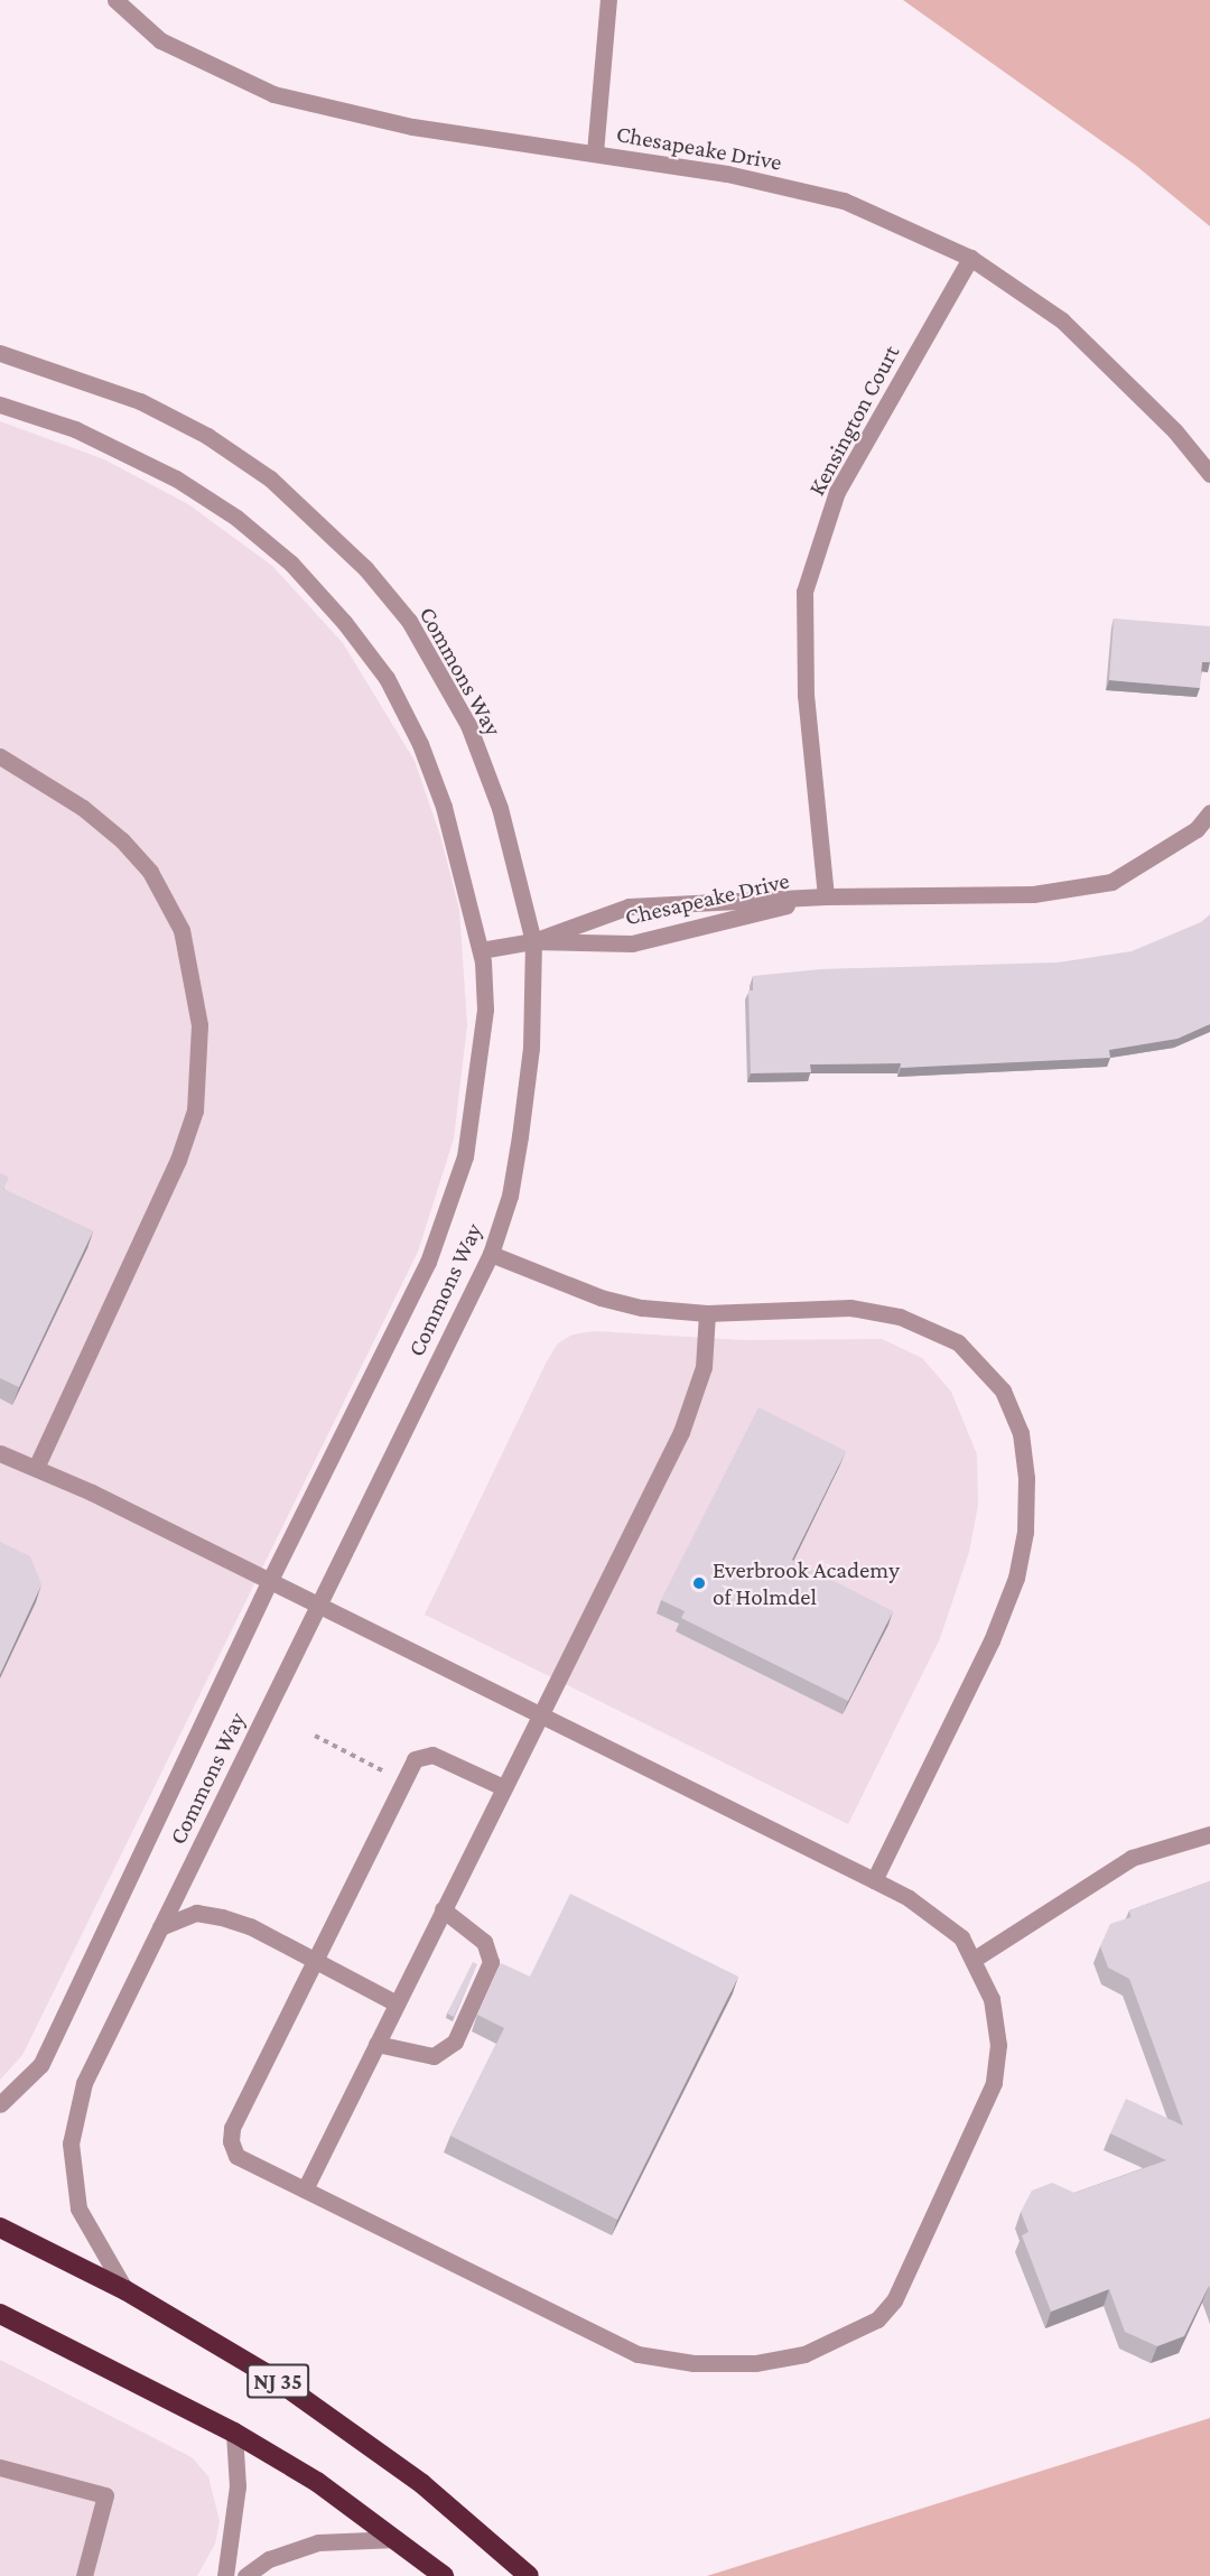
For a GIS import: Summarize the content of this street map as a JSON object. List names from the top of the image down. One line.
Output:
{"streets":{"highway":["NJ 35"],"street":["Chesapeake Drive","Kensington Court","Commons Way"]},"crossings":[["Chesapeake Drive","Kensington Court"],["Chesapeake Drive","Commons Way"],["Commons Way","NJ 35"]],"places":["Everbrook Academy of Holmdel"]}
